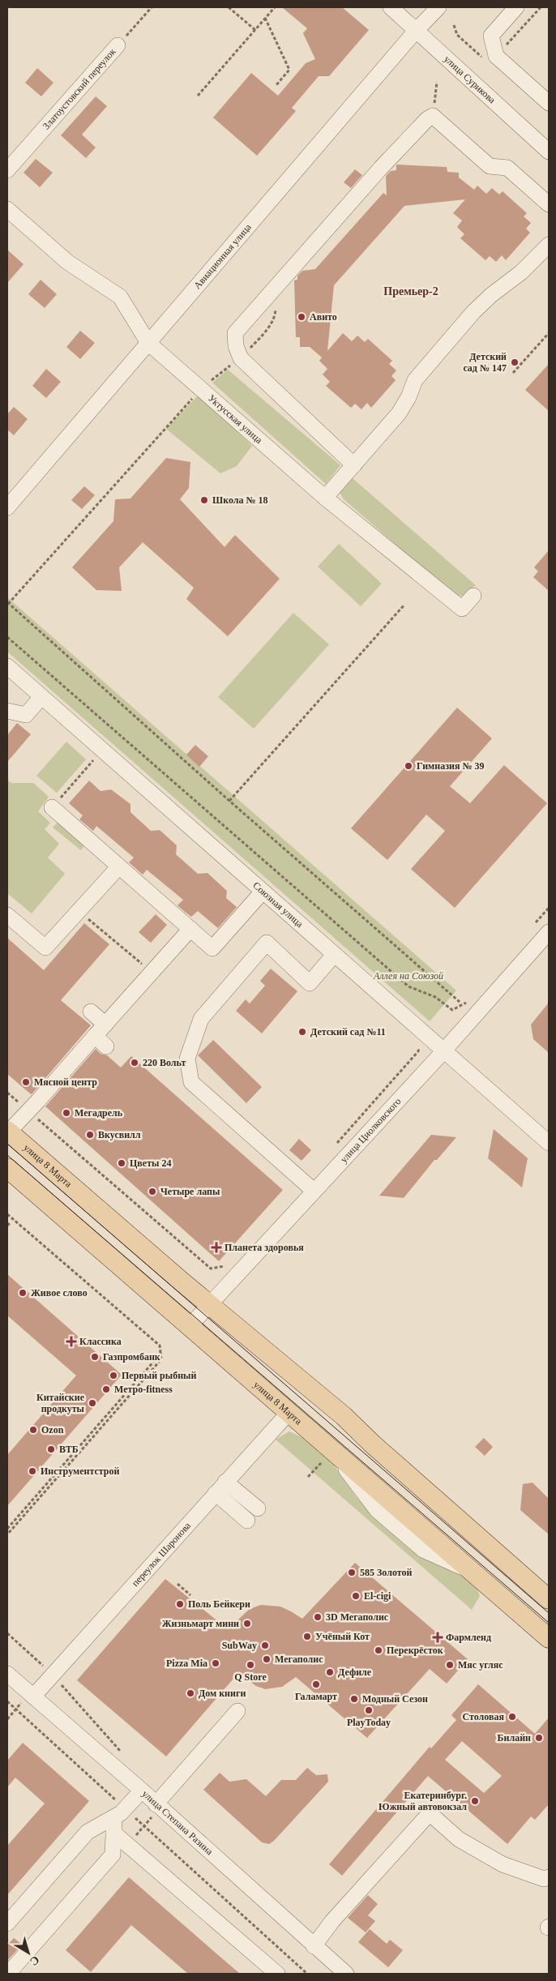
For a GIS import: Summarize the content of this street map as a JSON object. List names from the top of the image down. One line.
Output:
{"streets":{"main road":["улица 8 Марта"],"street":["улица Сурикова","Златоустовский переулок","Авиационная улица","Уктусская улица","Союзная улица","улица Циолковского","переулок Шаронова","улица Степана Разина"]},"crossings":[["улица Сурикова","Авиационная улица"],["Авиационная улица","Уктусская улица"],["Союзная улица","улица Циолковского"],["улица Циолковского","улица 8 Марта"],["улица 8 Марта","переулок Шаронова"],["переулок Шаронова","улица Степана Разина"]],"districts":["Премьер-2"],"parks":["Аллея на Союзой"],"places":{"other":["Авито","Детский сад № 147","Школа № 18","Гимназия № 39","Детский сад №11","220 Вольт","Мясной центр","Мегадрель","Вкусвилл","Цветы 24","Четыре лапы","Живое слово","Газпромбанк","Первый рыбный","Метро-fitness","Китайские продкуты","Ozon","ВТБ","Инструментстрой","585 Золотой","El-cigi","Поль Бейкери","3D Мегаполис","Жизньмарт мини","Учёный Кот","SubWay","Перекрёсток","Мегаполис","Pizza Mia","Q Store","Мяс угляс","Дефиле","Галамарт","Дом книги","Модный Сезон","PlayToday","Столовая","Билайн","Екатеринбург. Южный автовокзал"],"health":["Планета здоровья","Классика","Фармленд"]},"north":"bottom right"}
